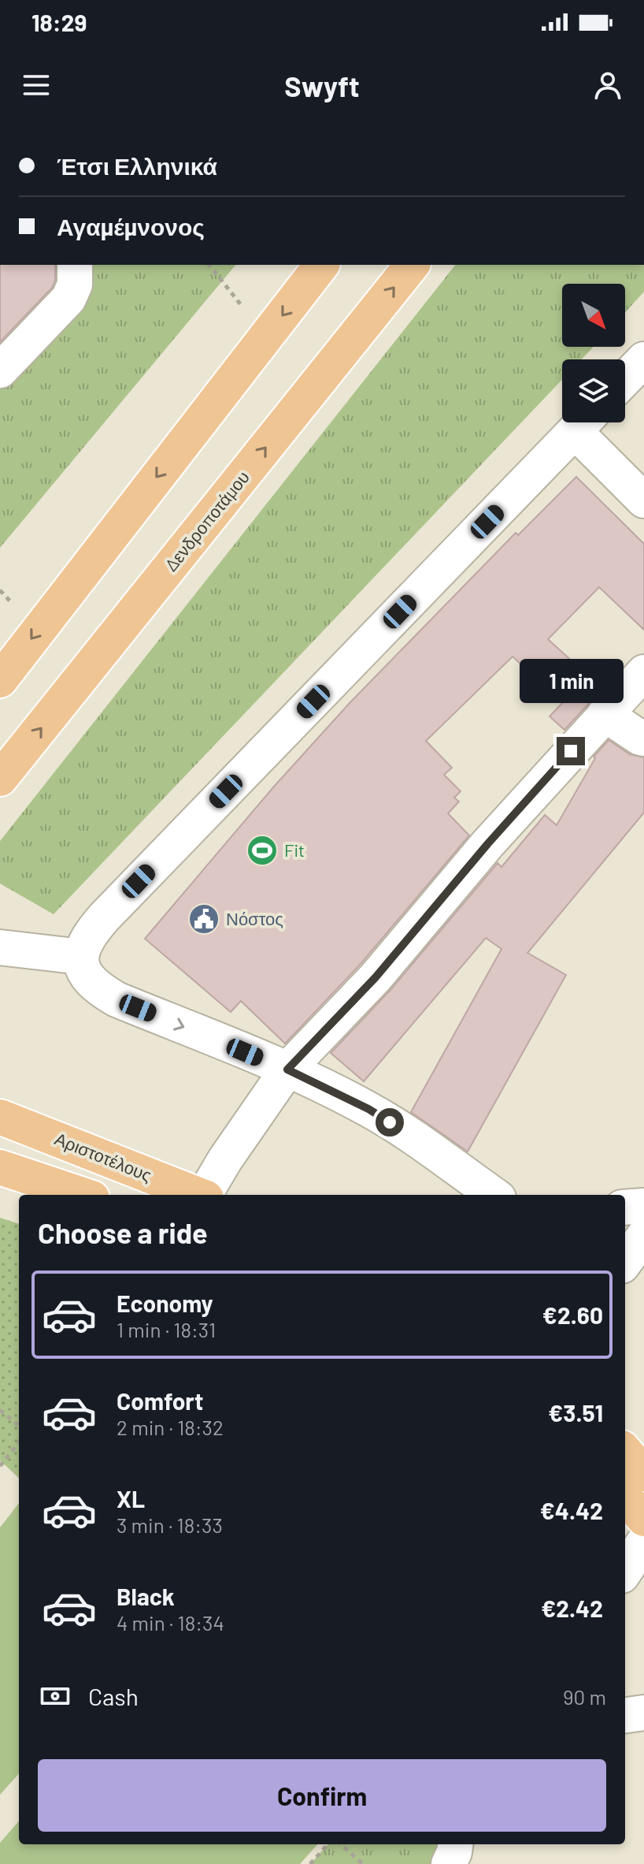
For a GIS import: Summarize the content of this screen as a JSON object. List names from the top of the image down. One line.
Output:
{"streets":{"main road":["Δενδροποτάμου","Αριστοτέλους"]},"places":{"sports":["Fit"],"public building":["Νόστος"]},"north":"bottom right","page":{"status":"18:29","header":"Swyft","banner":["Έτσι Ελληνικά","Αγαμέμνονος"],"bubble":"1 min","heading":"Choose a ride","list":[{"name":"Economy","note":"1 min · 18:31","value":"€2.60"},{"name":"Comfort","note":"2 min · 18:32","value":"€3.51"},{"name":"XL","note":"3 min · 18:33","value":"€4.42"},{"name":"Black","note":"4 min · 18:34","value":"€2.42"}],"pay":["Cash","90 m"],"buttons":"Confirm"}}
